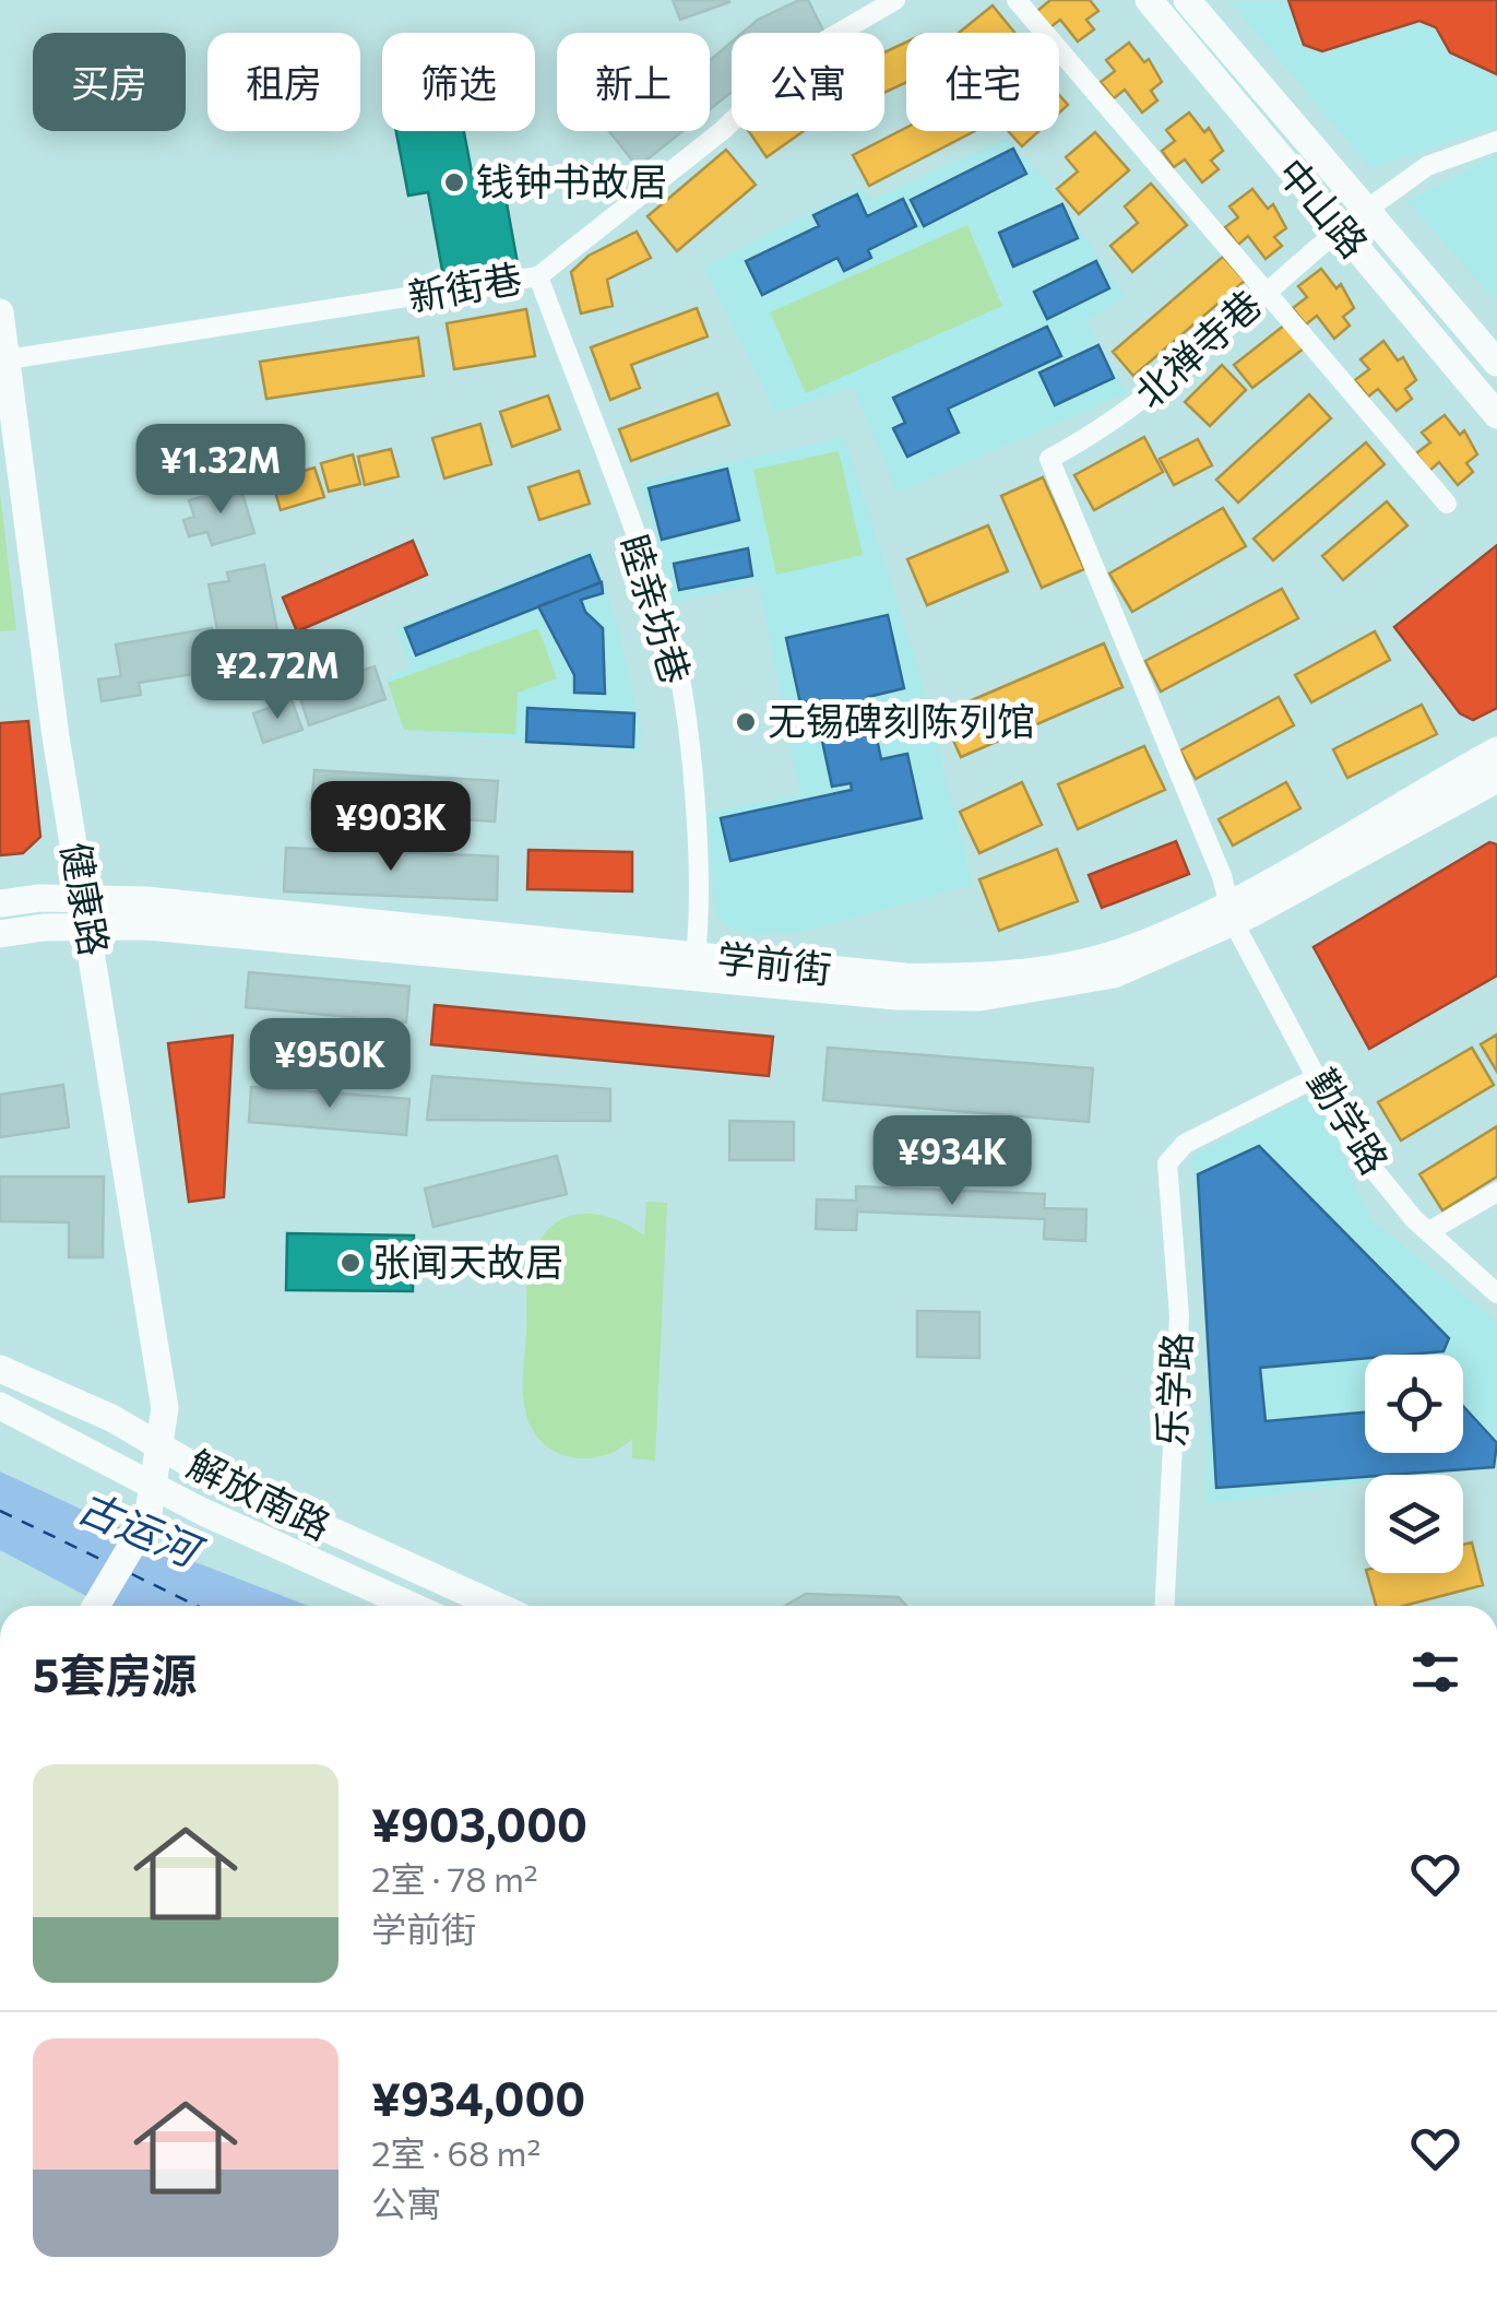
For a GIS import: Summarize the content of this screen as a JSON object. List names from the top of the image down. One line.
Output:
{"streets":{"main road":["中山路","健康路","学前街","解放南路"],"street":["新街巷","北禅寺巷","睦亲坊巷","勤学路","乐学路"]},"crossings":[["中山路","北禅寺巷"],["新街巷","睦亲坊巷"],["新街巷","健康路"],["北禅寺巷","勤学路"],["睦亲坊巷","学前街"],["健康路","学前街"],["健康路","解放南路"],["学前街","勤学路"],["勤学路","乐学路"]],"water":["古运河"],"places":["钱钟书故居","无锡碑刻陈列馆","张闻天故居"],"page":{"chip":["买房","租房","筛选","新上","公寓","住宅"],"price":["¥1.32M","¥2.72M","¥903K","¥950K","¥934K"],"heading":"5套房源","list":[{"name":"¥903,000","note":"2室 · 78 m² · 学前街"},{"name":"¥934,000","note":"2室 · 68 m² · 公寓"}]}}
